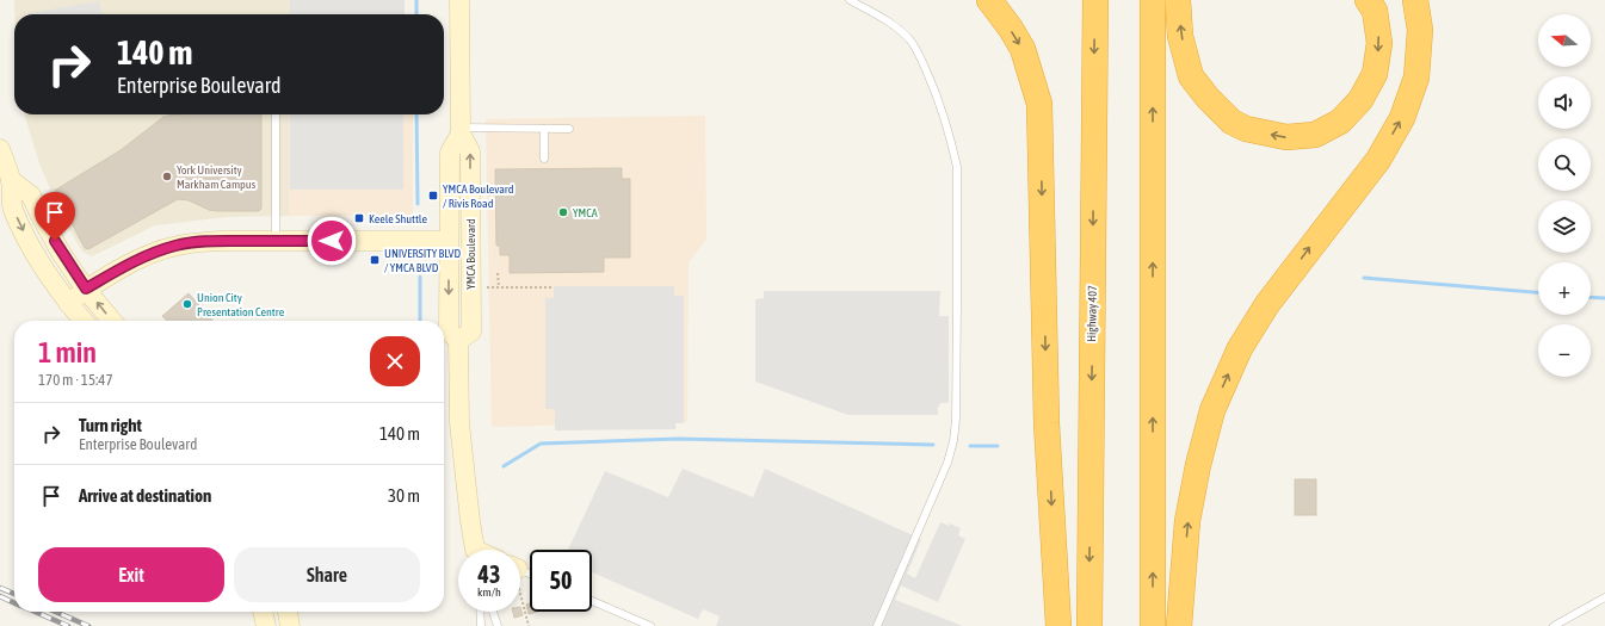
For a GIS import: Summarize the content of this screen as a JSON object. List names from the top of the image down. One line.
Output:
{"streets":{"highway":["Highway 407"],"main road":["YMCA Boulevard"]},"places":{"other":["York University Markham Campus","YMCA","Union City Presentation Centre"],"transit":["YMCA Boulevard / Rivis Road","Keele Shuttle","UNIVERSITY BLVD / YMCA BLVD"]},"north":"left","page":{"map_buttons":["+","−"],"turn":["140 m","Enterprise Boulevard"],"heading":["1 min","170 m · 15:47"],"list":[{"name":"Turn right","note":"Enterprise Boulevard","value":"140 m"},{"name":"Arrive at destination","value":"30 m"}],"buttons":["Exit","Share"],"speed":"43 km/h","limit":"50"}}
